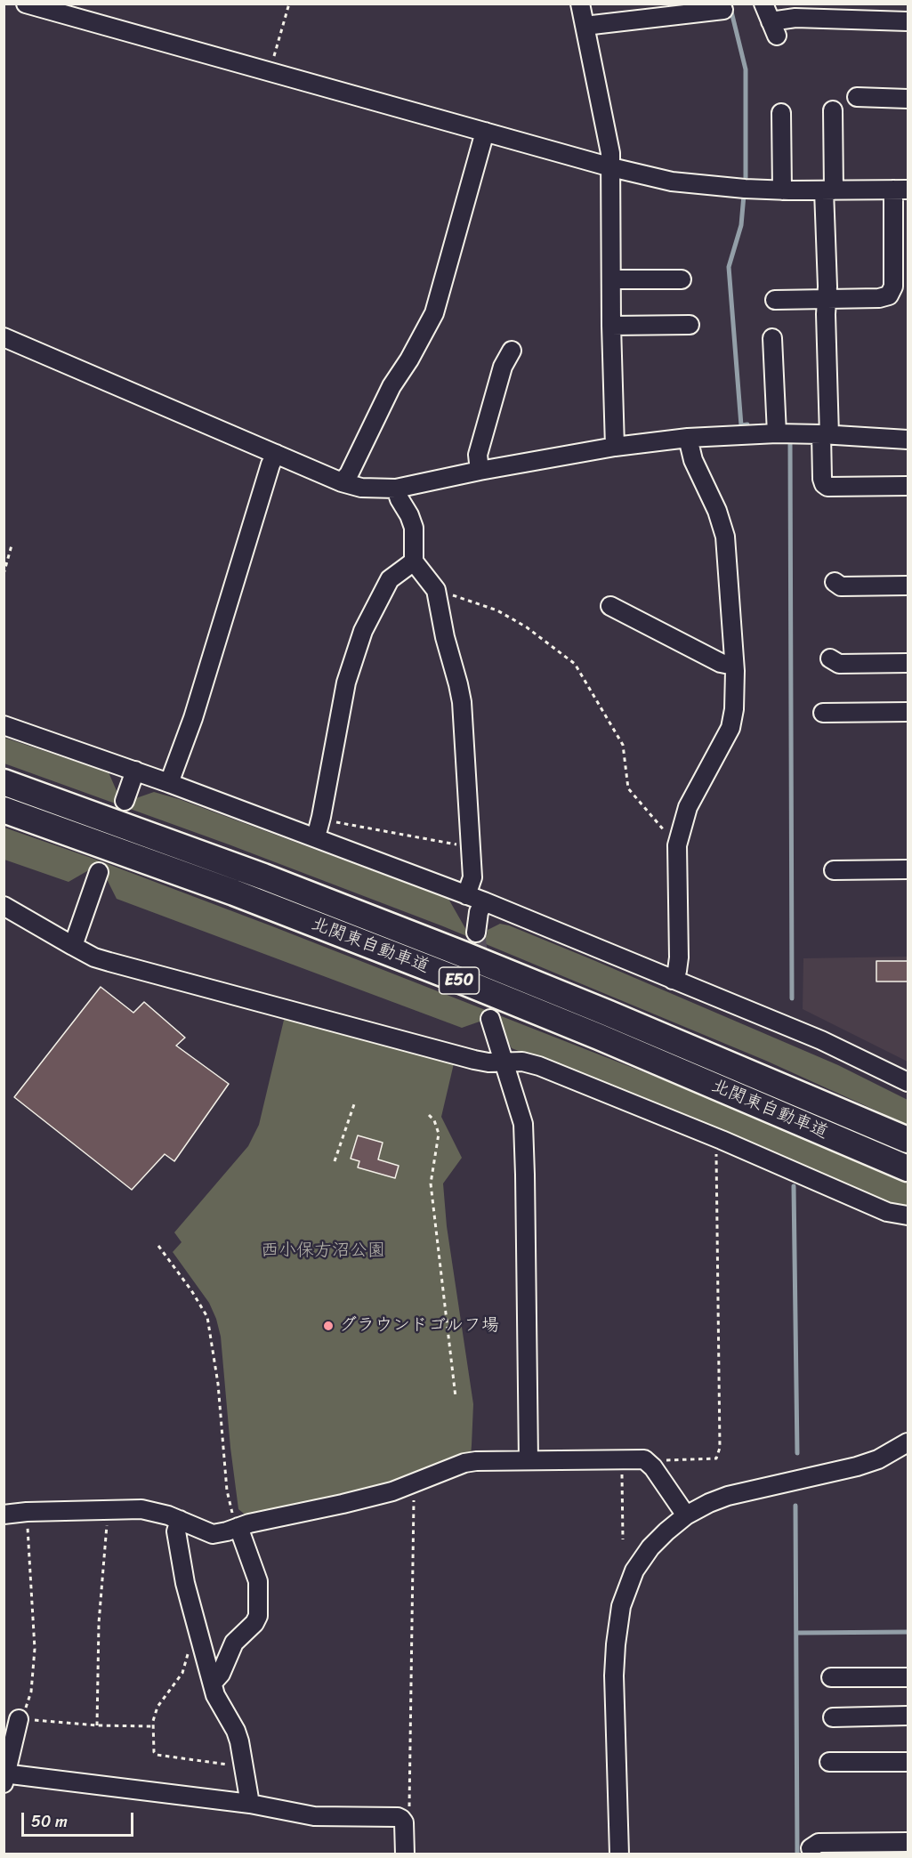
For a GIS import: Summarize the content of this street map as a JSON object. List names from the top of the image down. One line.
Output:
{"streets":{"highway":["北関東自動車道","E50"]},"parks":["西小保方沼公園"],"places":["グラウンドゴルフ場"],"scale_bar":"50 m"}
